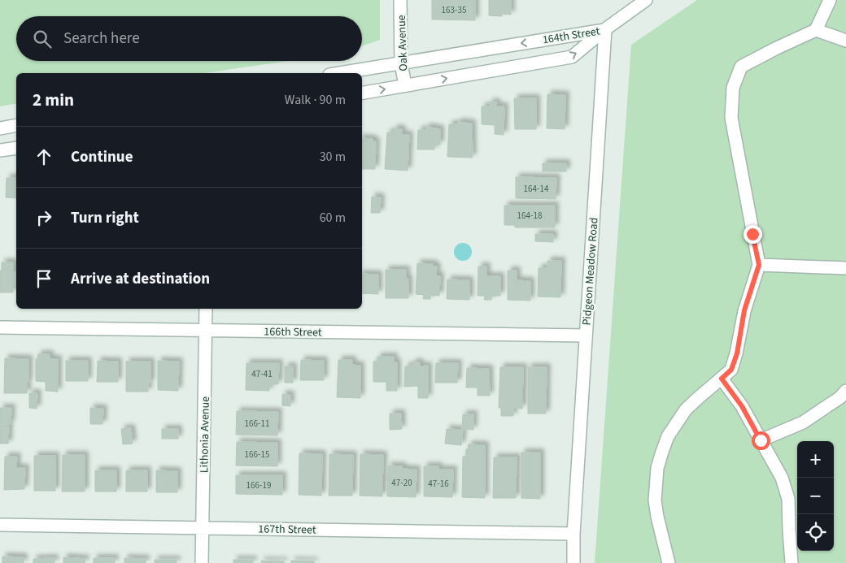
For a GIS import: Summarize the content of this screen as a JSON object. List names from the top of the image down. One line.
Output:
{"streets":{"street":["164th Street","Oak Avenue","Pidgeon Meadow Road","166th Street","Lithonia Avenue","167th Street"]},"crossings":[["164th Street","Oak Avenue"],["164th Street","Pidgeon Meadow Road"],["Pidgeon Meadow Road","166th Street"],["Pidgeon Meadow Road","167th Street"],["166th Street","Lithonia Avenue"],["Lithonia Avenue","167th Street"]],"house_numbers":["163-35","164-14","164-18","47-41","166-11","166-15","47-20","47-16","166-19"],"page":{"search":"Search here","heading":["2 min","Walk · 90 m"],"list":[["Continue","30 m"],["Turn right","60 m"],"Arrive at destination"],"map_buttons":["+","−"]}}
